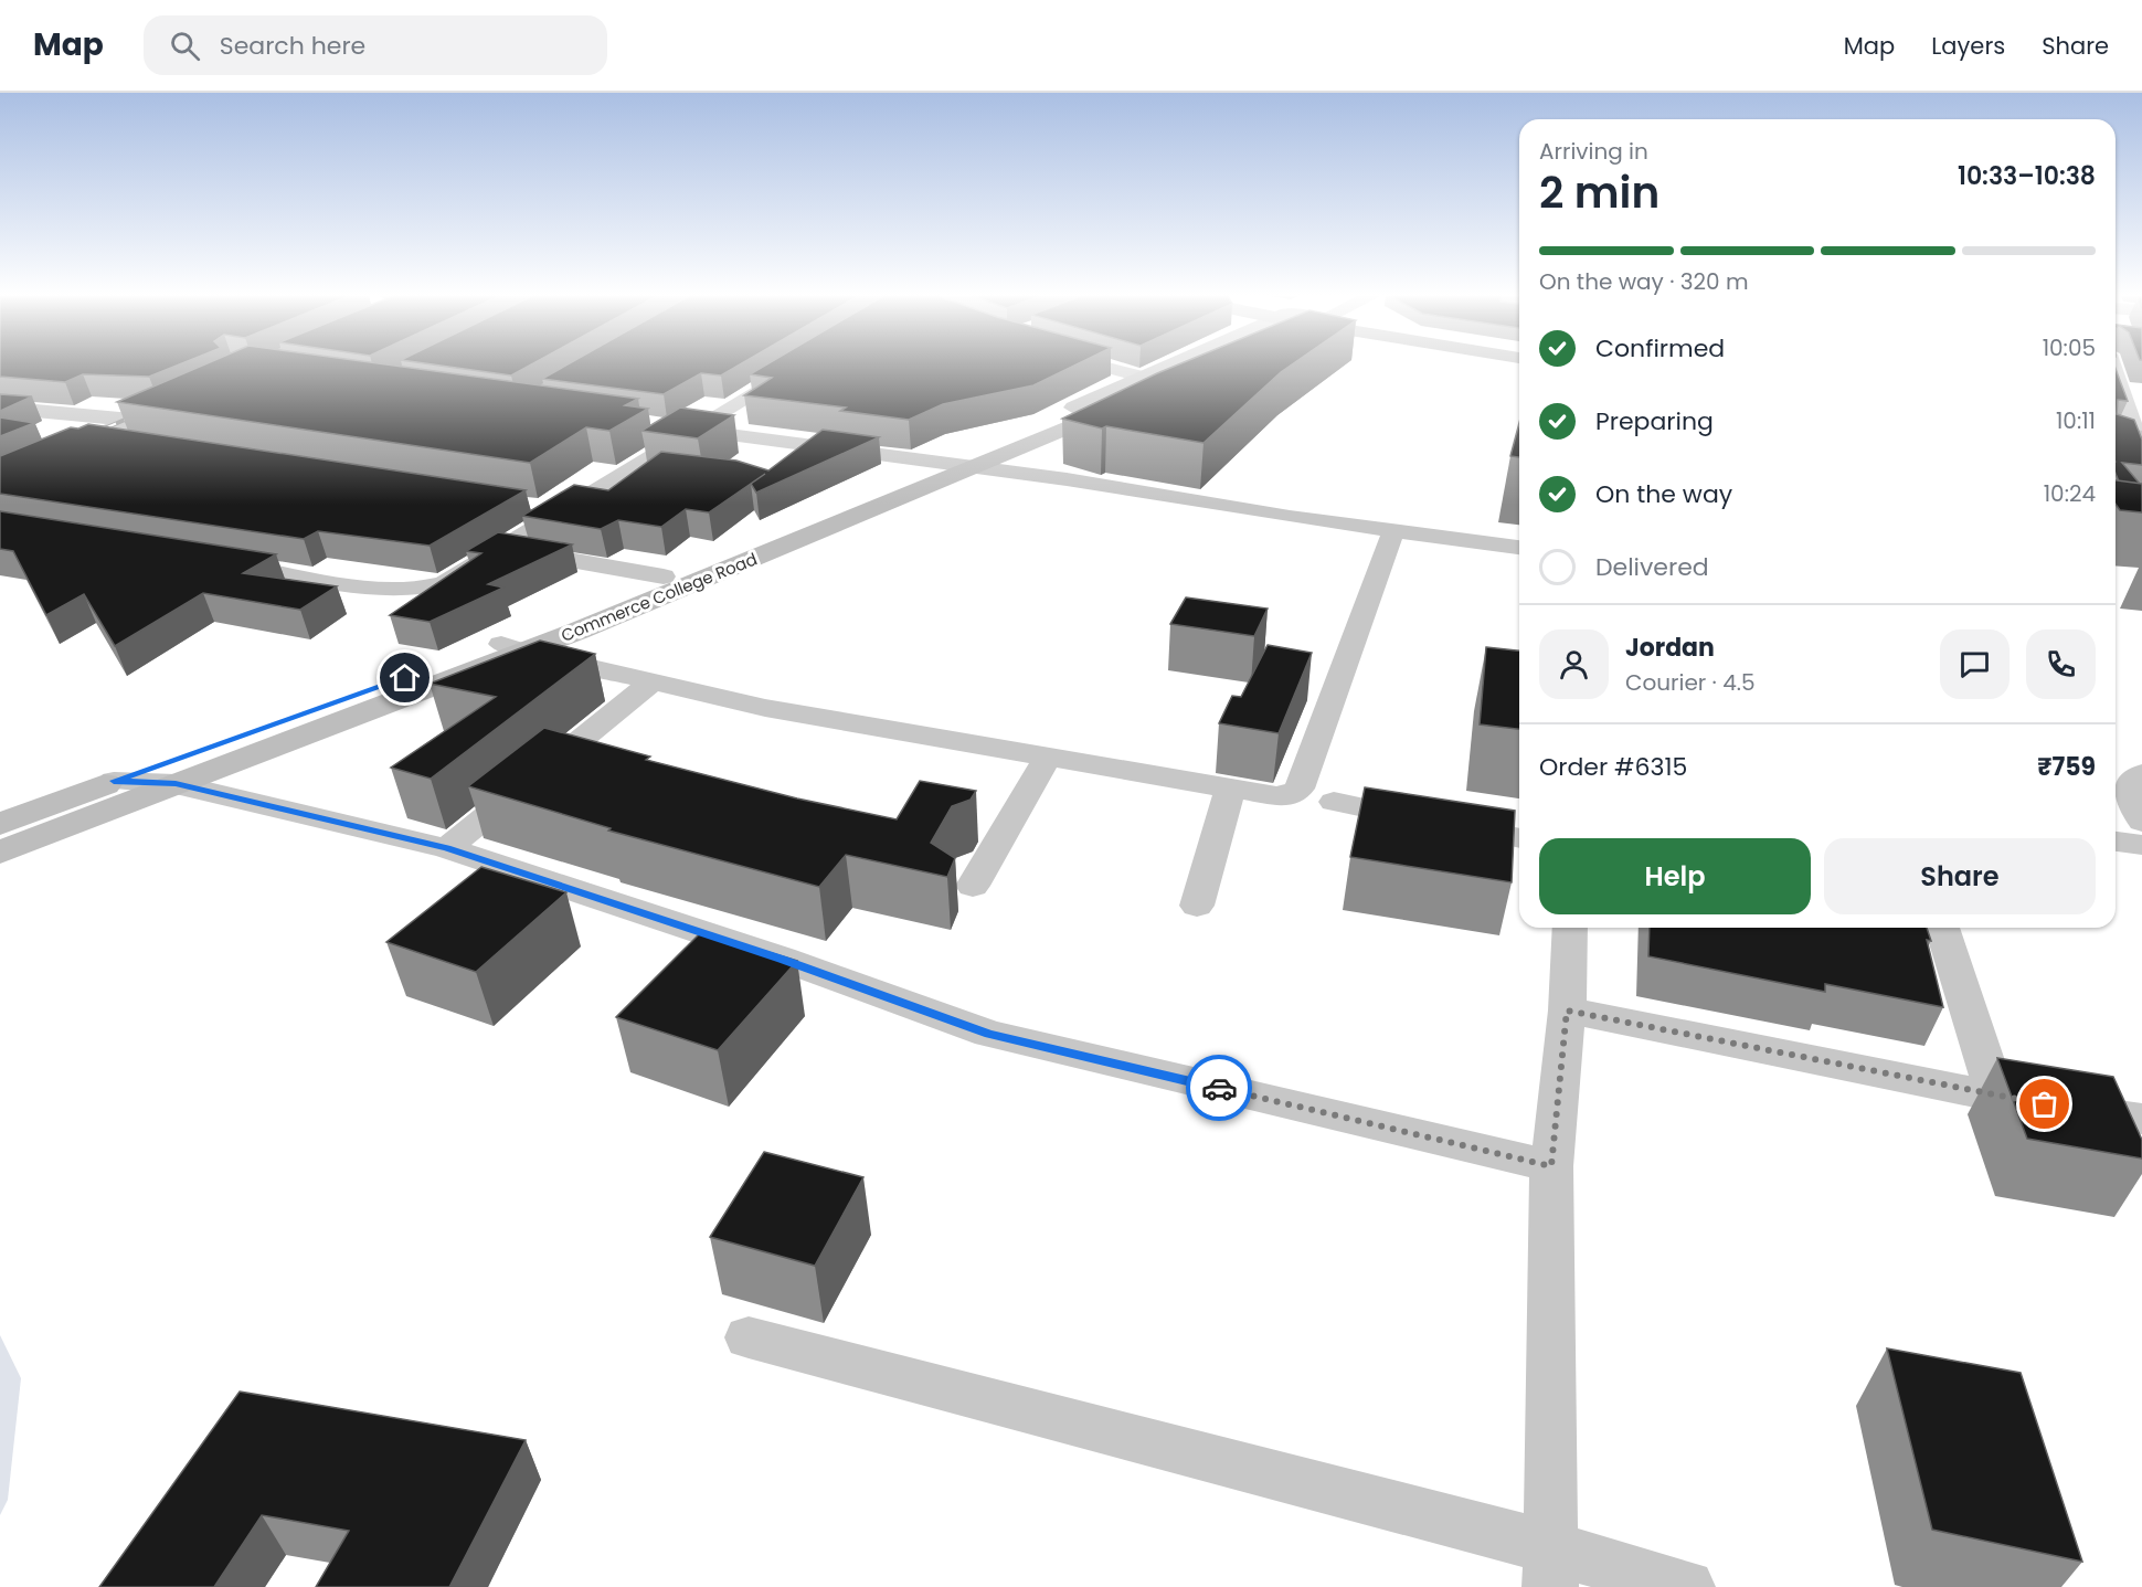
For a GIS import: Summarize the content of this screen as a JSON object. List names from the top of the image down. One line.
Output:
{"streets":{"main road":["Commerce College Road"]},"page":{"header":"Map","search":"Search here","nav":["Map","Layers","Share"],"heading":["2 min","Arriving in","10:33–10:38"],"panel":["Jordan","Courier · 4.5","Order #6315","₹759"],"bar":"On the way · 320 m","list":[["Confirmed","10:05"],["Preparing","10:11"],["On the way","10:24"],"Delivered"],"buttons":["Help","Share"]}}
